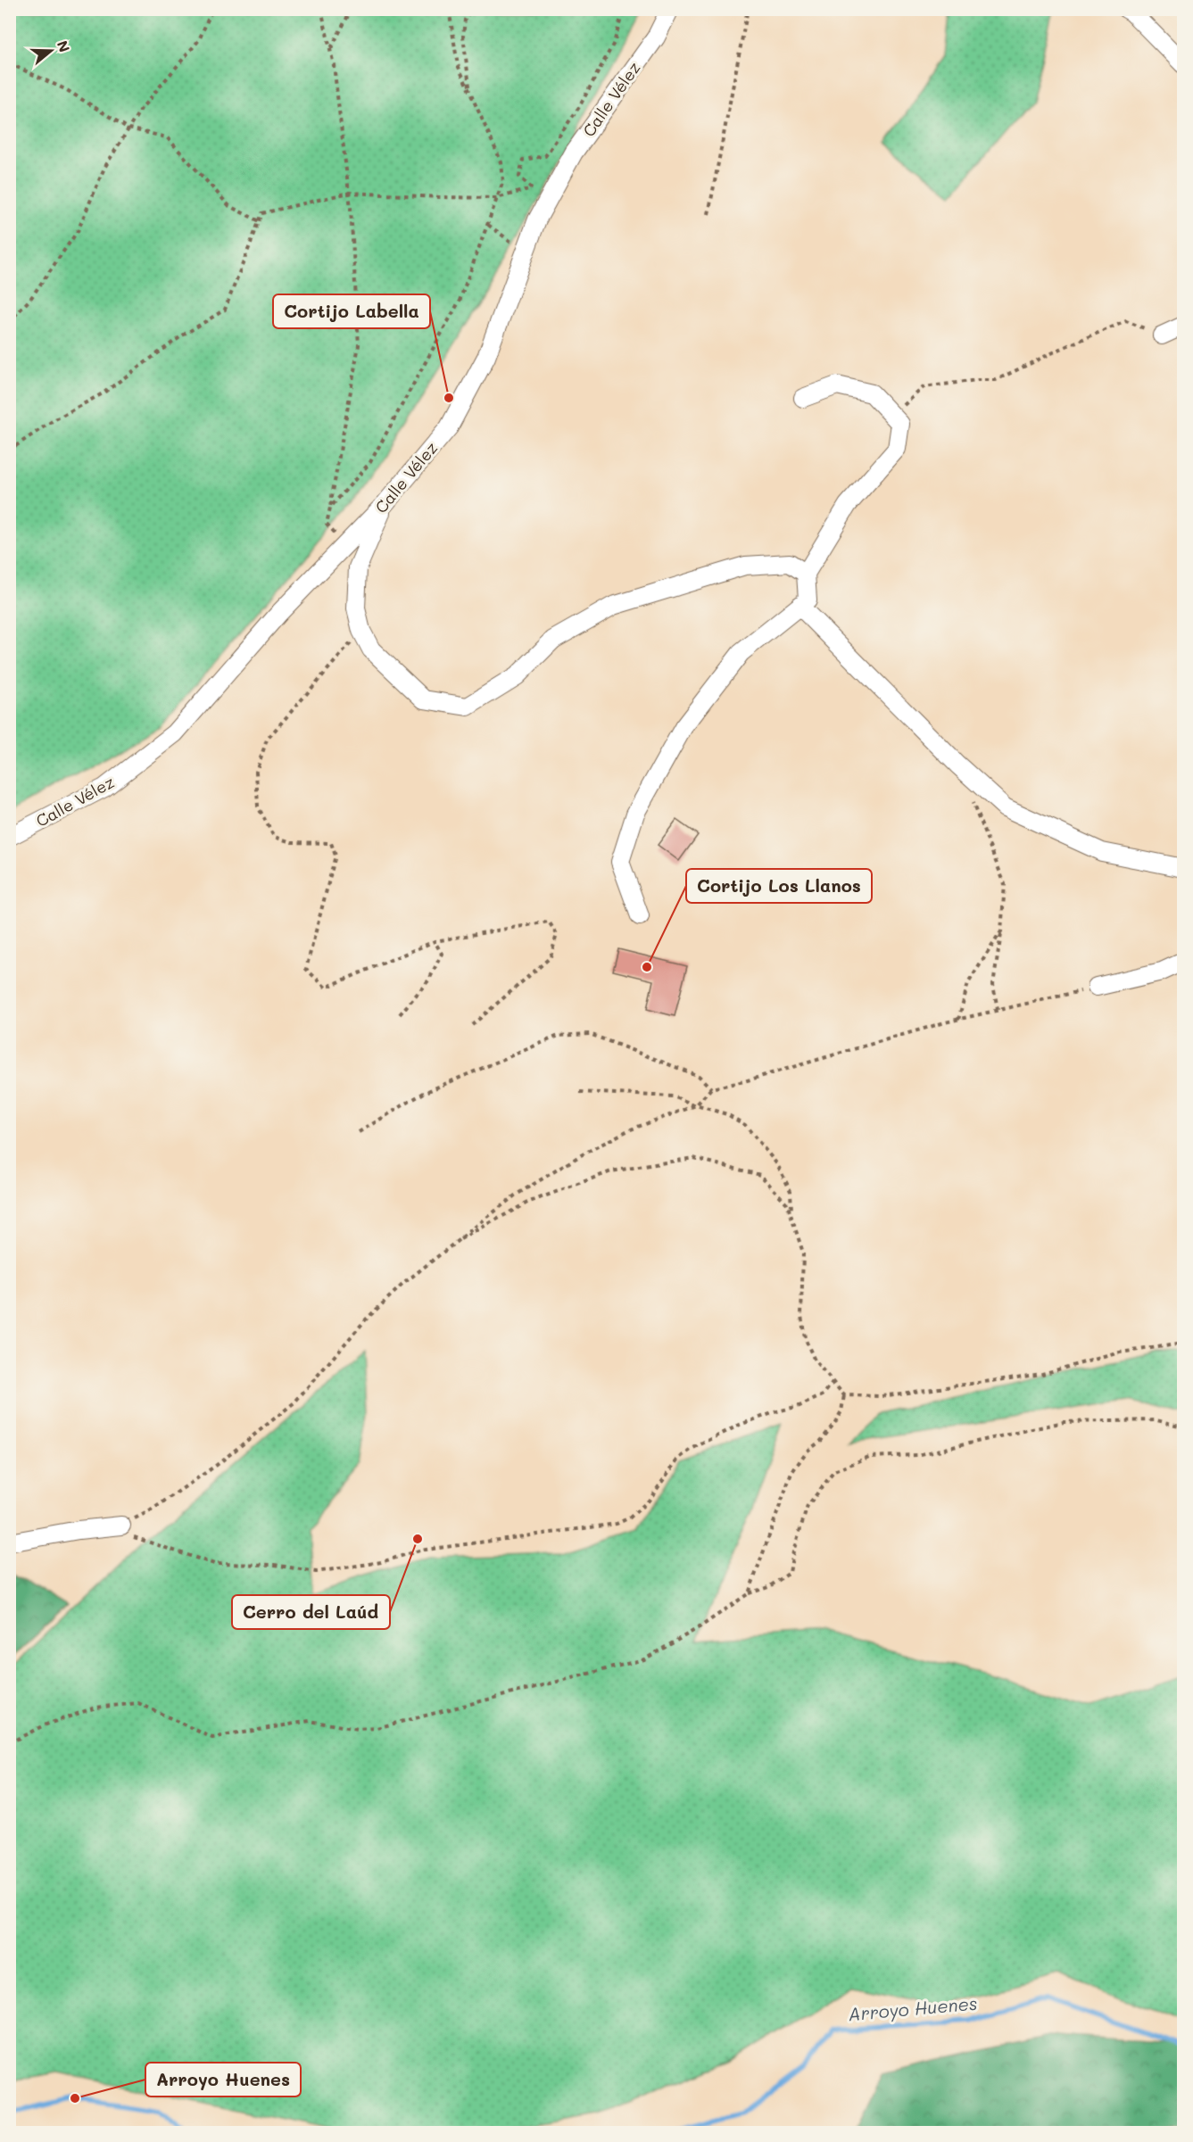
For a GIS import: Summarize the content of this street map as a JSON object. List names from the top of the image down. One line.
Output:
{"streets":{"street":["Calle Vélez"]},"water":["Arroyo Huenes"],"places":["Cortijo Labella","Cortijo Los Llanos","Cerro del Laúd","Arroyo Huenes"],"north":"right"}
